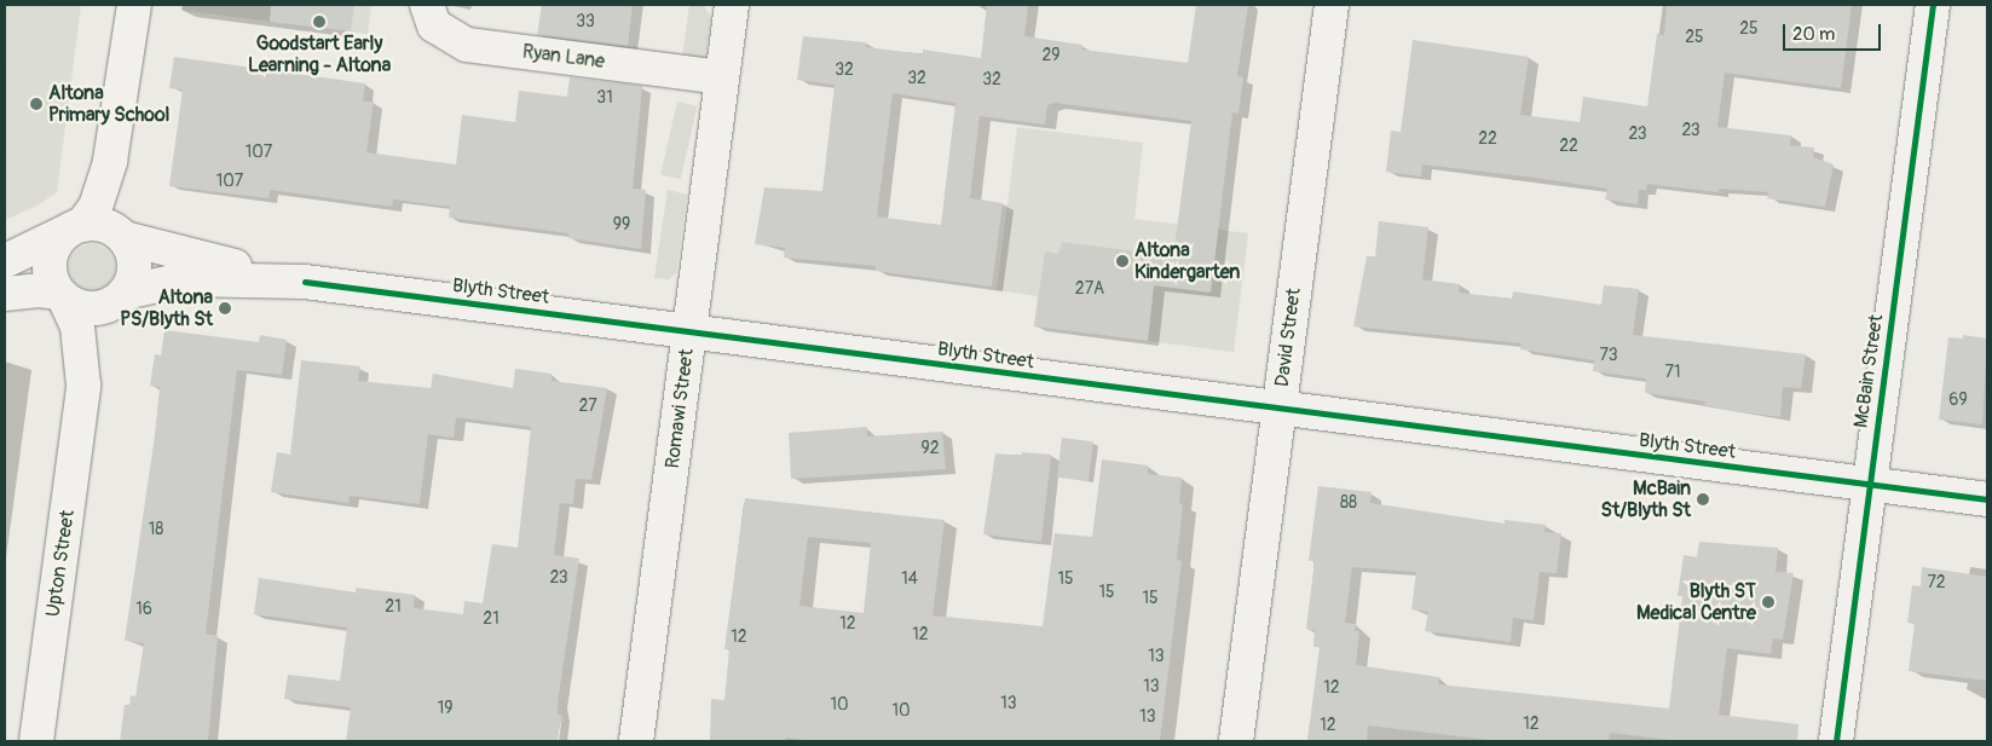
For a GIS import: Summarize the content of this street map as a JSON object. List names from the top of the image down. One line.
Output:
{"streets":{"street":["Ryan Lane","Blyth Street","David Street","McBain Street","Romawi Street","Upton Street"]},"crossings":[["Ryan Lane","Romawi Street"],["Blyth Street","David Street"],["Blyth Street","McBain Street"],["Blyth Street","Romawi Street"],["Blyth Street","Upton Street"]],"places":["Goodstart Early Learning - Altona","Altona Primary School","Altona Kindergarten","Altona PS/Blyth St","McBain St/Blyth St","Blyth ST Medical Centre"],"house_numbers":["33","25","25","29","32","32","32","31","23","23","22","22","107","107","99","27A","73","71","69","27","92","88","18","23","14","15","72","15","15","21","16","21","12","12","12","13","13","12","13","10","19","10","13","12","12"],"scale_bar":"20 m"}
